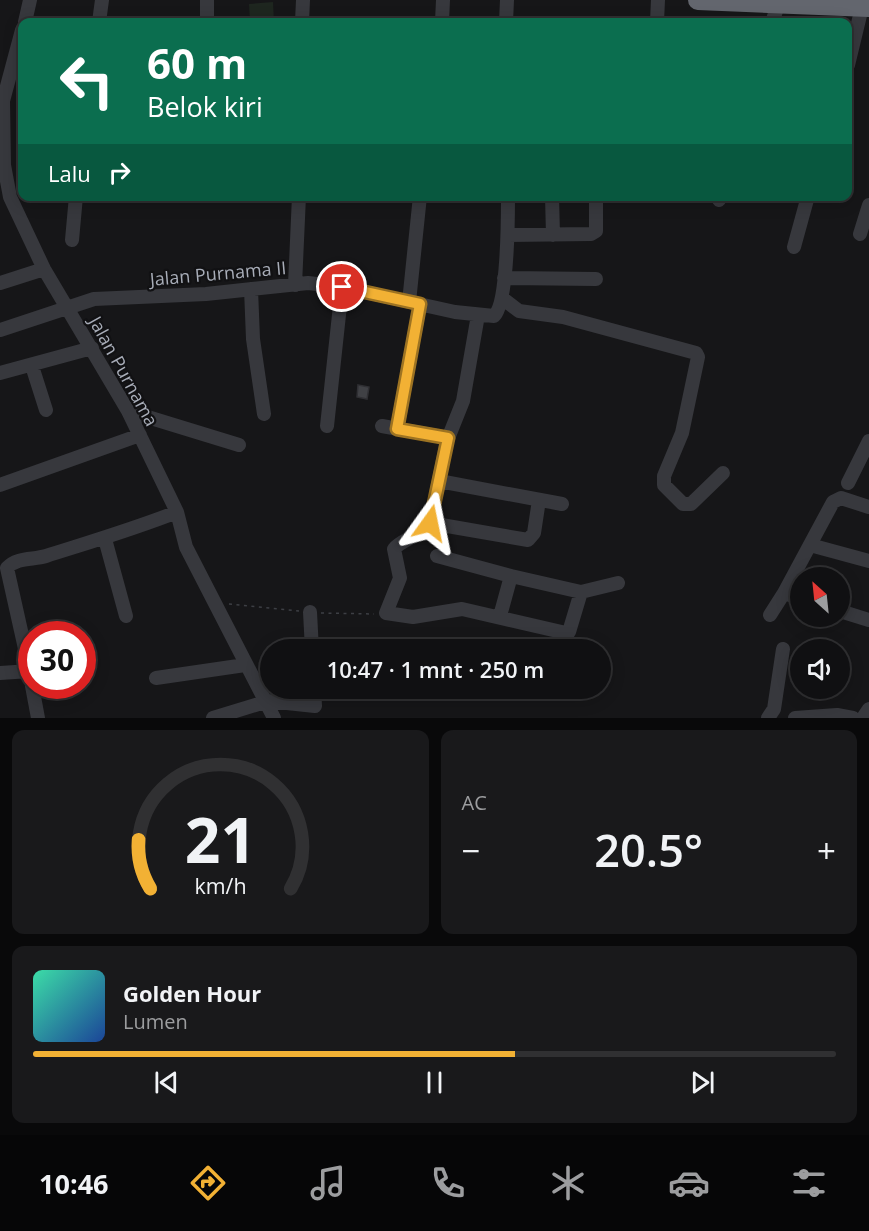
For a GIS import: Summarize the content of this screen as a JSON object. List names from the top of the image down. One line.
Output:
{"streets":{"street":["Jalan Purnama II","Jalan Purnama"]},"crossings":[["Jalan Purnama II","Jalan Purnama"]],"north":"top left","page":{"turn":["60 m","Belok kiri"],"then":"Lalu","limit":"30","trip":"10:47 · 1 mnt · 250 m","tile":"AC","heat":["−","20.5°","+"],"song":["Golden Hour","Lumen"],"tabs":"10:46","gauge":["21","km/h"]}}
